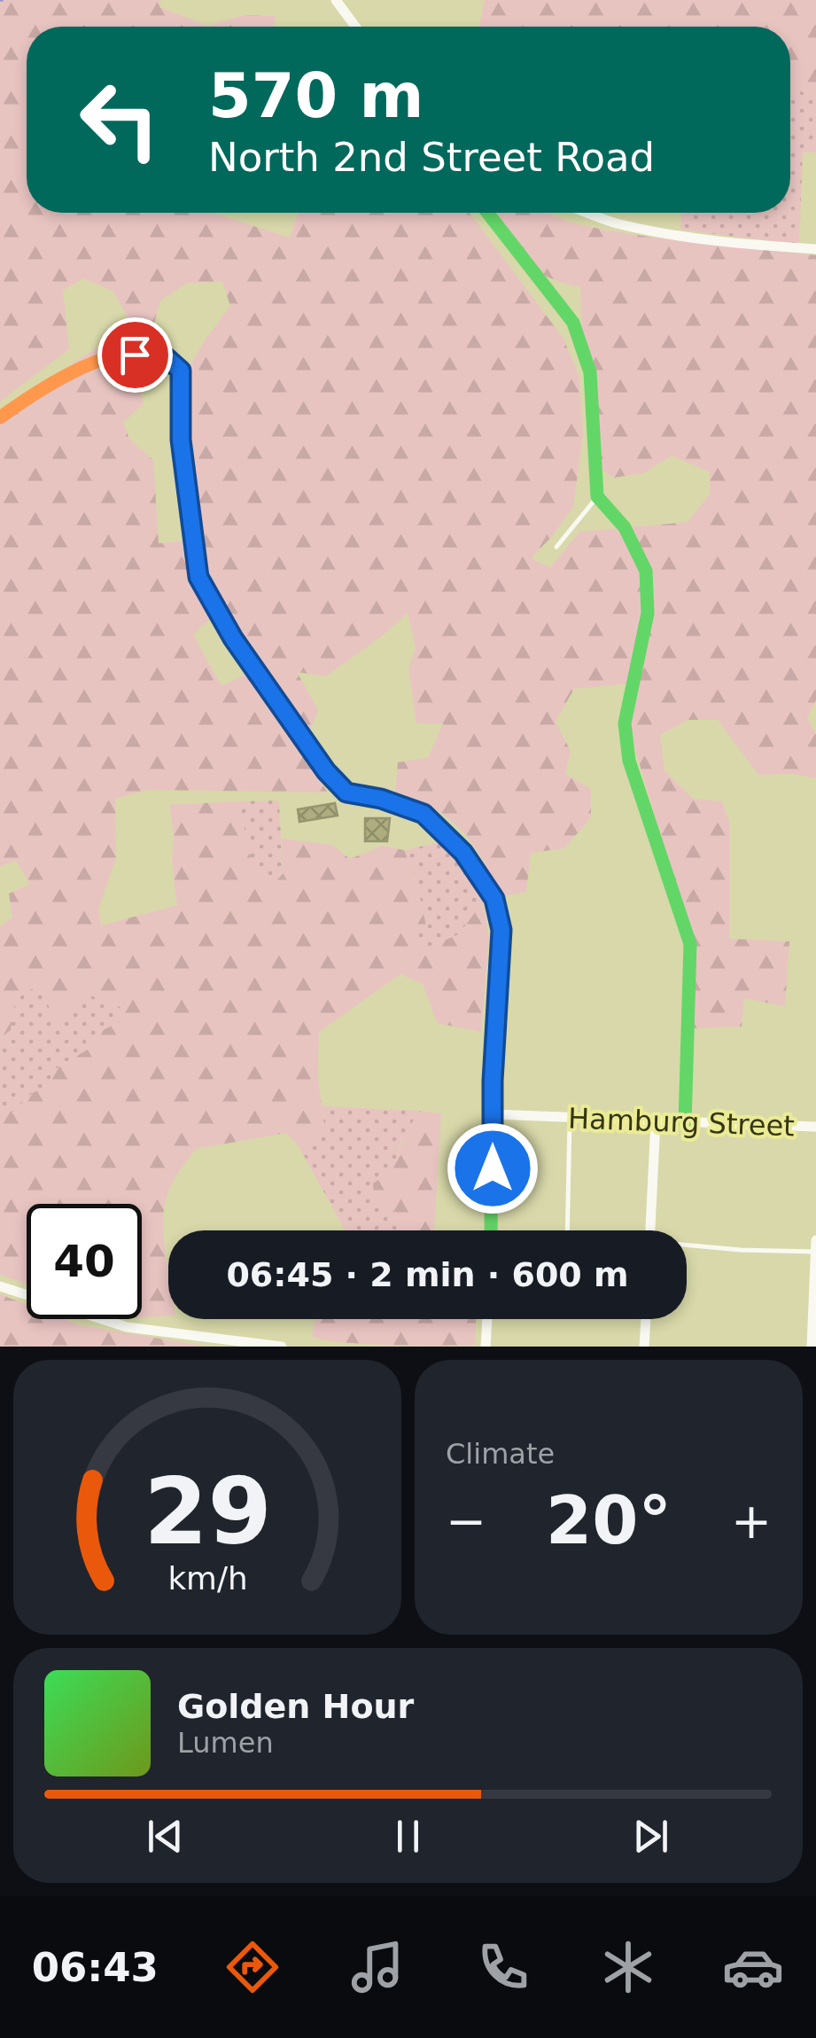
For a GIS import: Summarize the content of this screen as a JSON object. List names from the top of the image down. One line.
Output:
{"streets":{"street":["Hamburg Street"]},"page":{"turn":["570 m","North 2nd Street Road"],"limit":"40","trip":"06:45 · 2 min · 600 m","tile":"Climate","heat":["−","20°","+"],"song":["Golden Hour","Lumen"],"tabs":"06:43","gauge":["29","km/h"]}}
